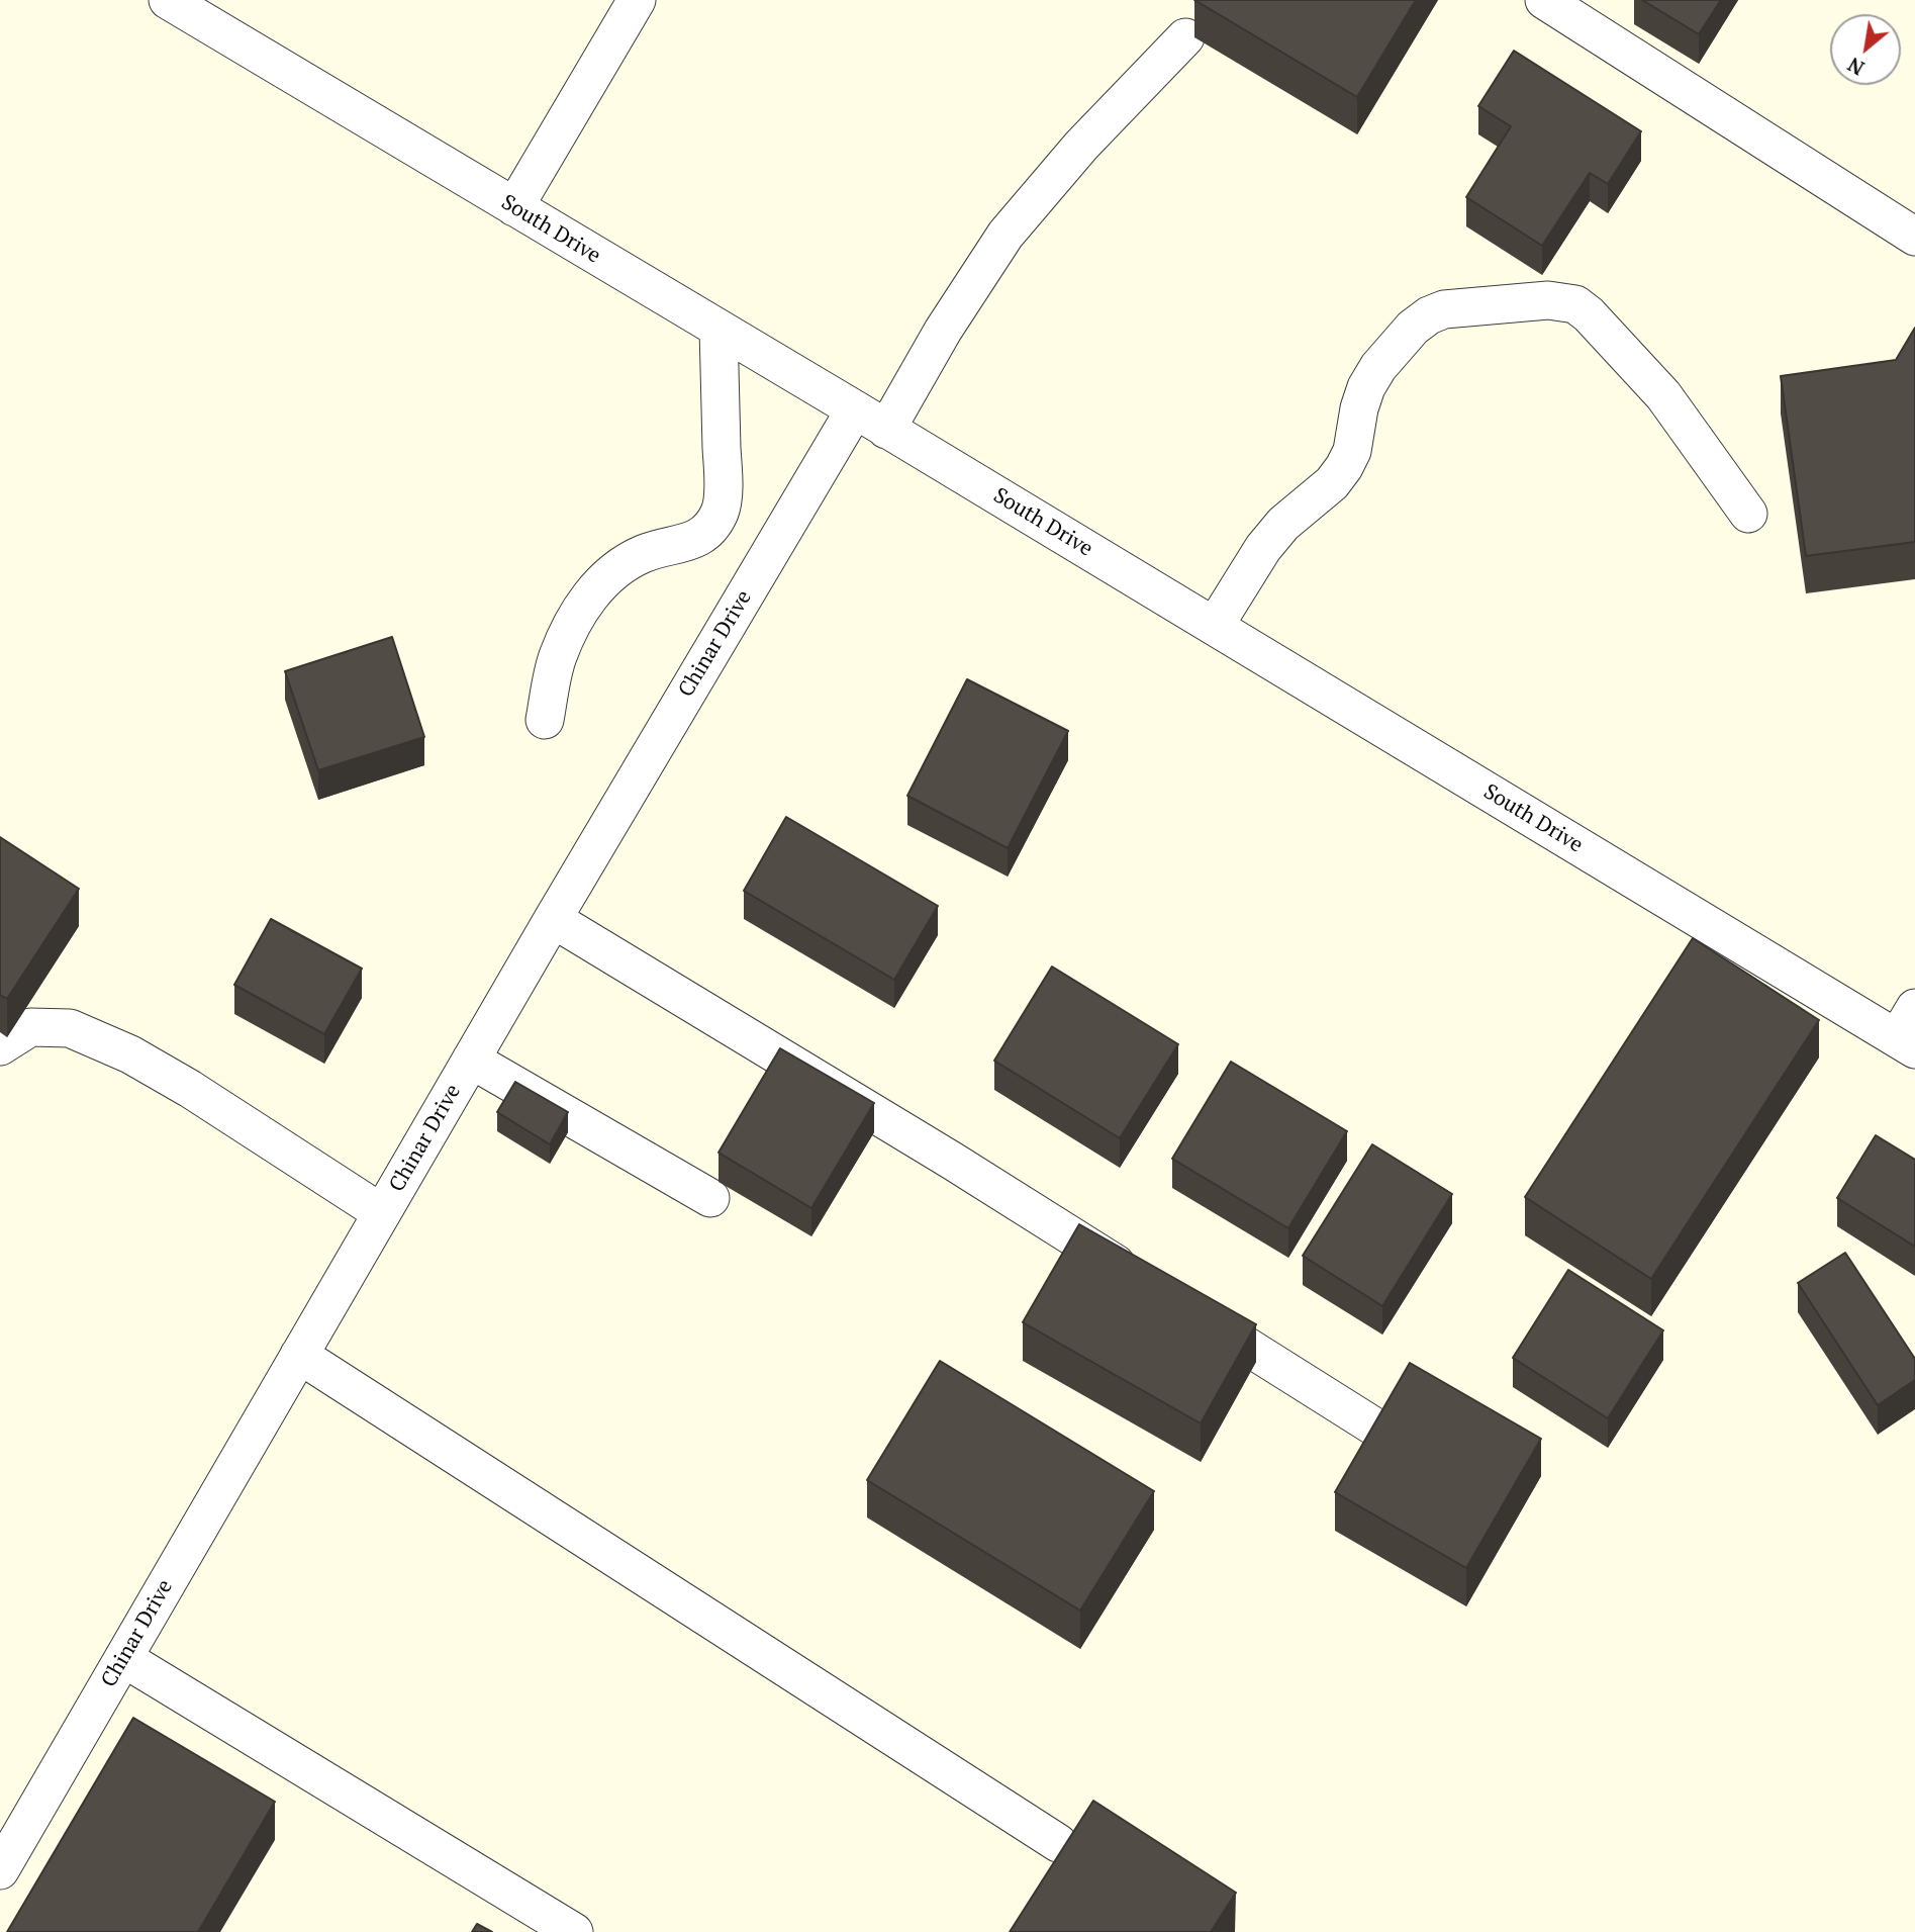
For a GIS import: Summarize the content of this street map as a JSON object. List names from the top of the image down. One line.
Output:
{"streets":{"street":["South Drive","Chinar Drive"]},"crossings":[["South Drive","Chinar Drive"]],"north":"bottom left"}
